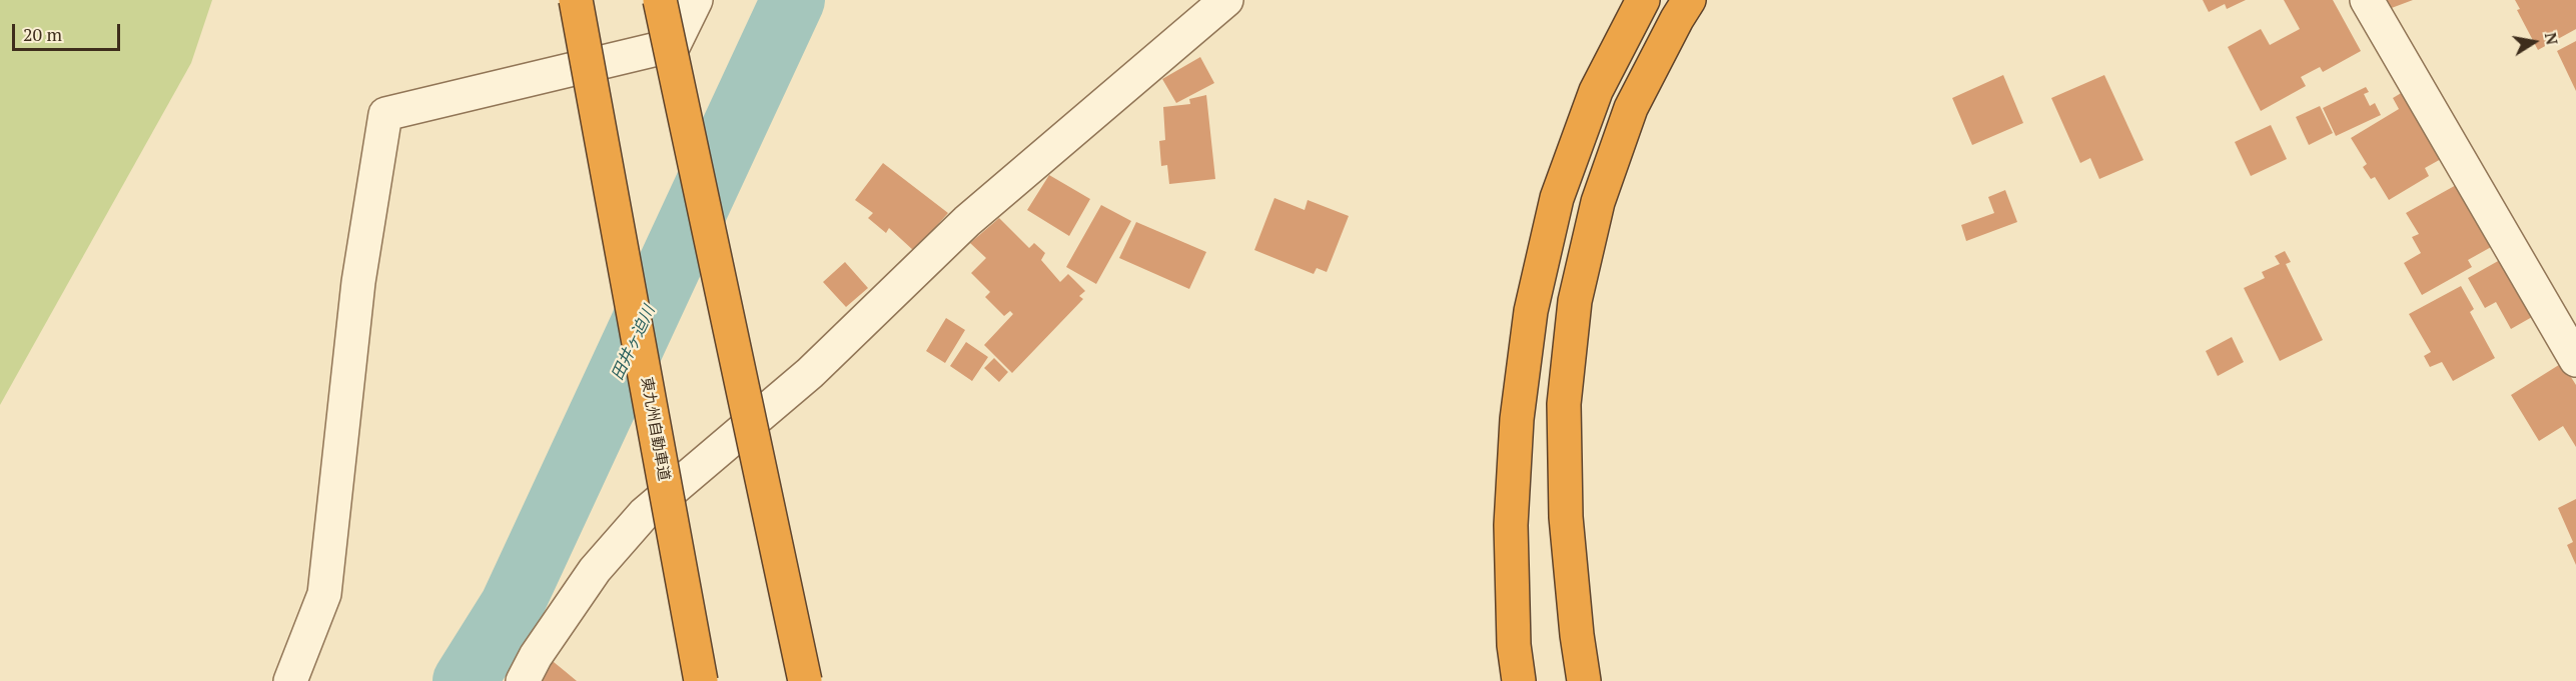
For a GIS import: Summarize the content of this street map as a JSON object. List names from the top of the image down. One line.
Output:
{"streets":{"highway":["東九州自動車道"]},"water":["田井ヶ迫川"],"scale_bar":"20 m","north":"right"}
